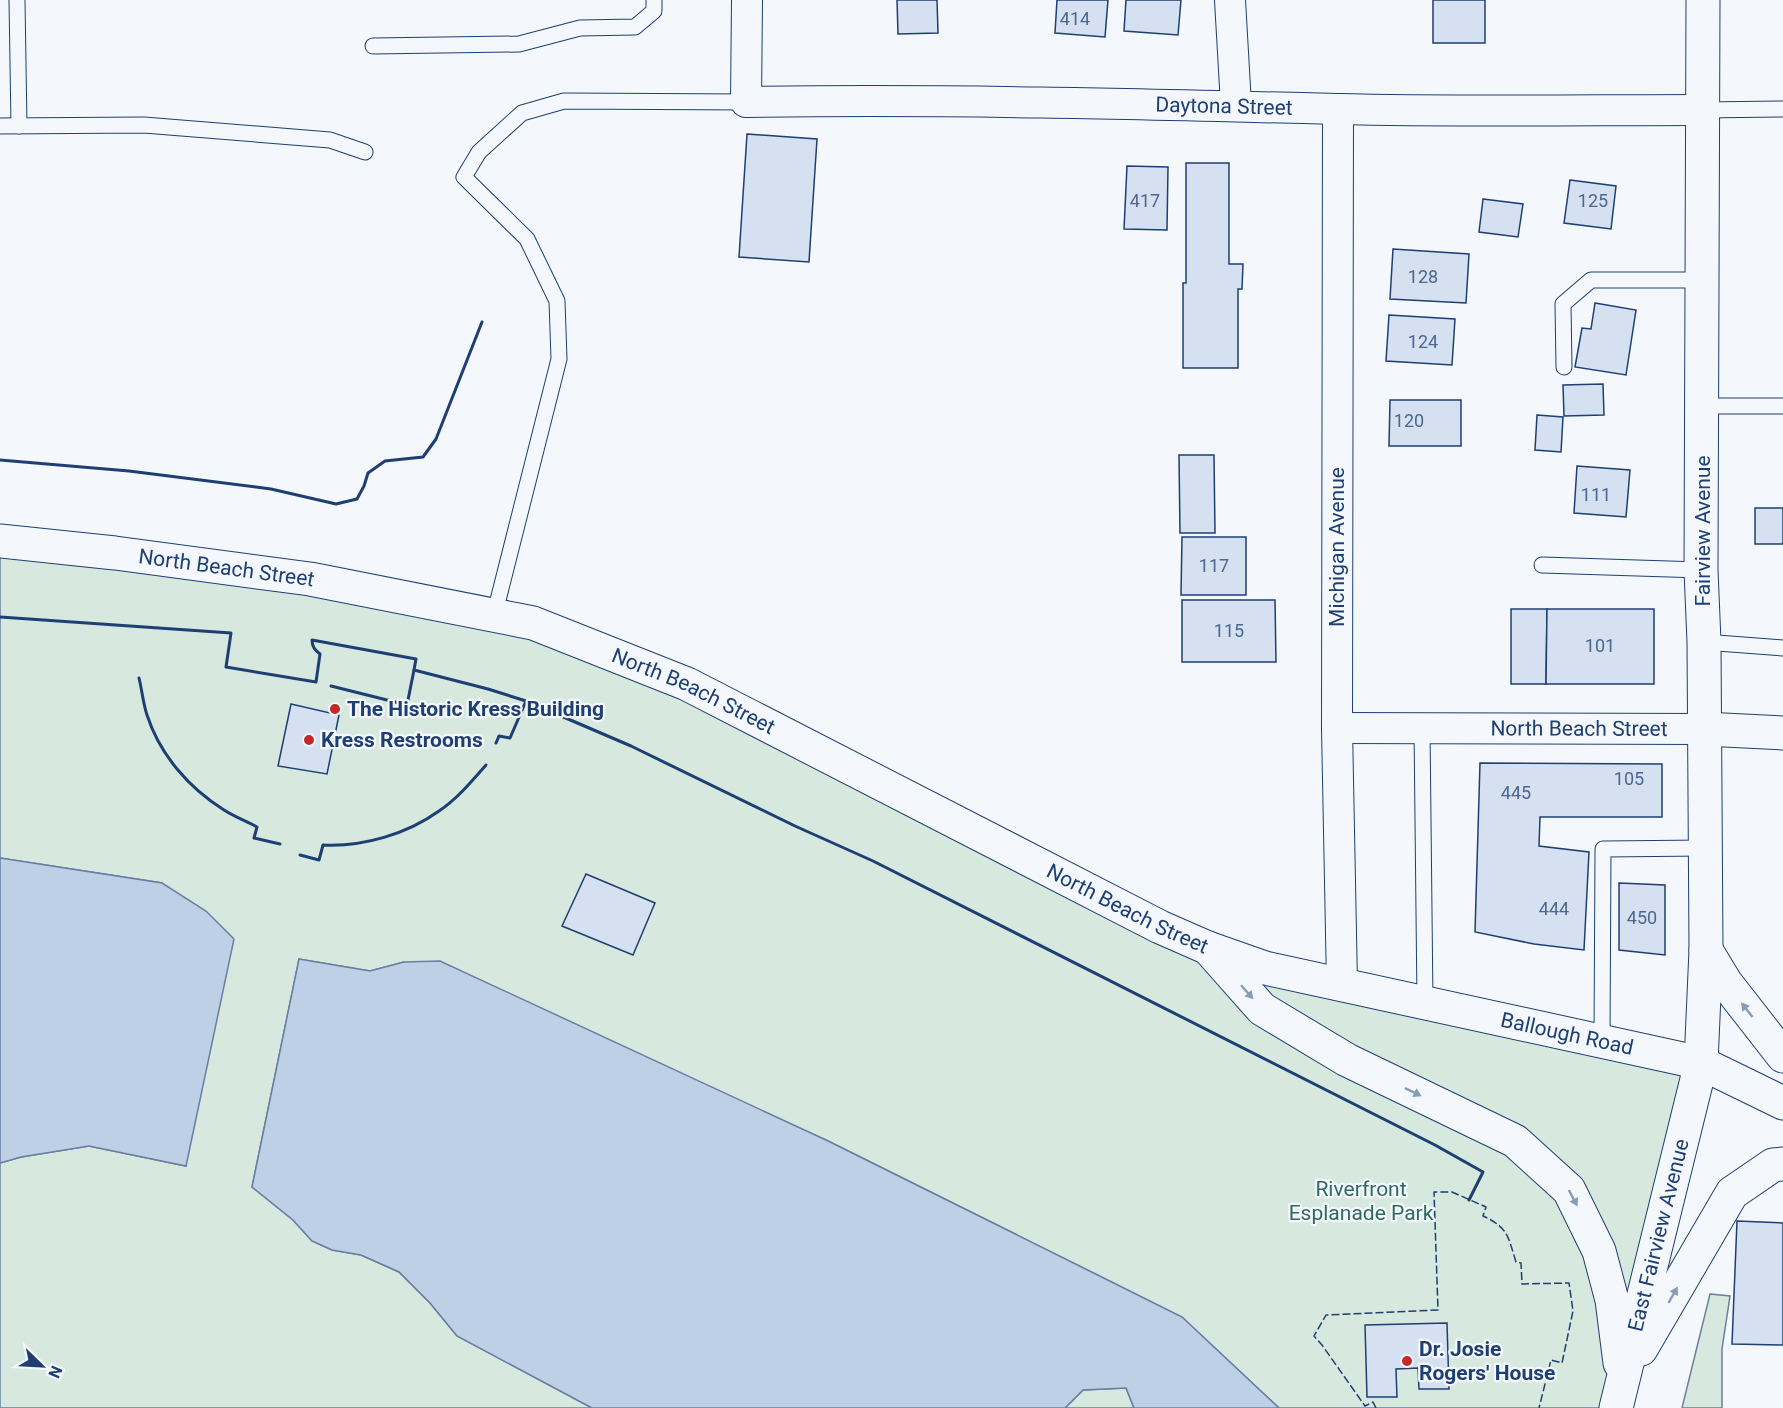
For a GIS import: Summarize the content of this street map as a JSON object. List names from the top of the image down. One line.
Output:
{"streets":{"main road":["Fairview Avenue","North Beach Street","Ballough Road","East Fairview Avenue"],"street":["Daytona Street","Michigan Avenue"]},"crossings":[["Daytona Street","Fairview Avenue"],["Daytona Street","Michigan Avenue"],["Fairview Avenue","North Beach Street"],["Fairview Avenue","Ballough Road"],["Fairview Avenue","East Fairview Avenue"],["Michigan Avenue","North Beach Street"],["Michigan Avenue","Ballough Road"],["North Beach Street","Ballough Road"],["Ballough Road","East Fairview Avenue"]],"parks":["Riverfront Esplanade Park"],"places":["The Historic Kress Building","Kress Restrooms","Dr. Josie Rogers' House"],"house_numbers":["414","417","125","128","124","120","111","117","115","101","105","445","444","450"],"north":"bottom right"}
